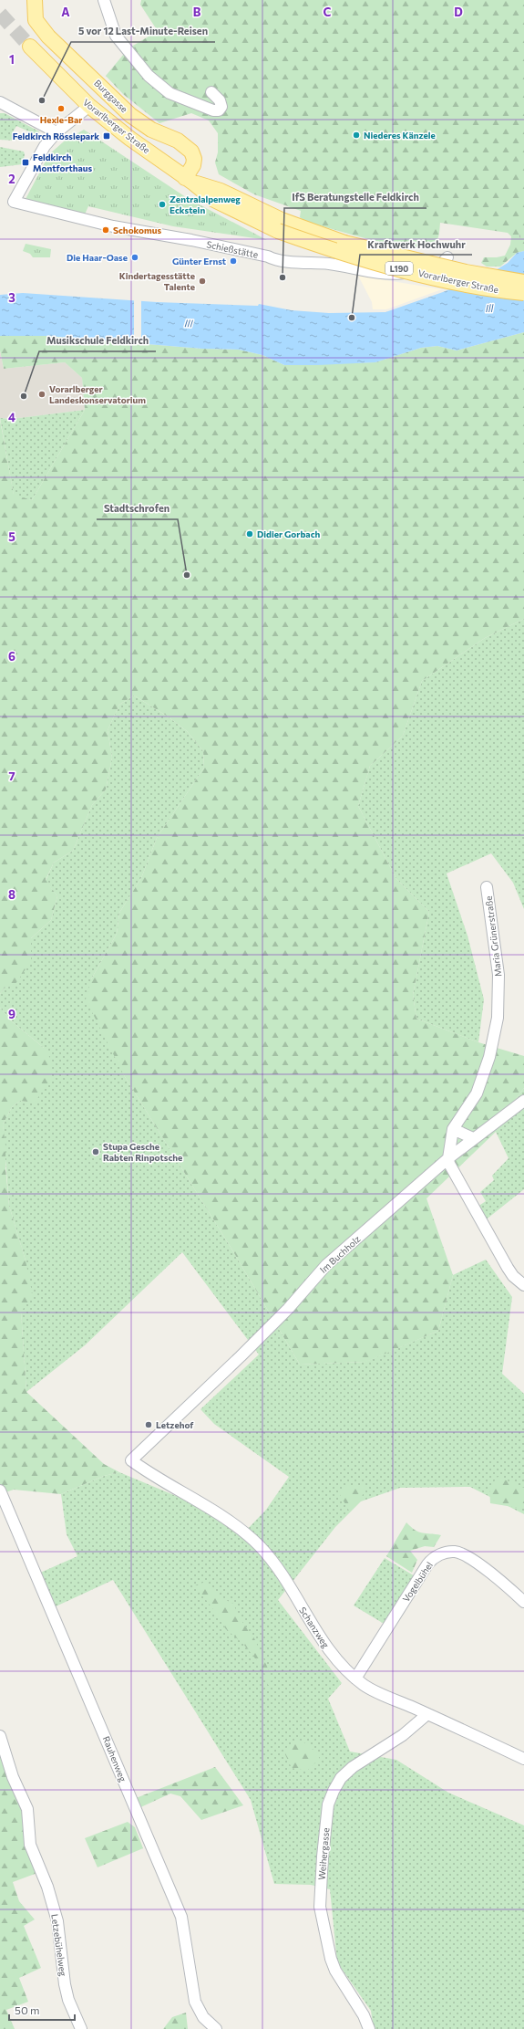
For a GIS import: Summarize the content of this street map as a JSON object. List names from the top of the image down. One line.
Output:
{"streets":{"main road":["Burggasse","Vorarlberger Straße","L190"],"street":["Schießstätte","Maria Grünerstraße","Im Buchholz","Vogelbühel","Schanzweg","Rauhenweg","Weihergasse","Letzebühelweg"]},"crossings":[["Burggasse","Vorarlberger Straße"],["Maria Grünerstraße","Im Buchholz"],["Im Buchholz","Schanzweg"],["Vogelbühel","Schanzweg"],["Schanzweg","Weihergasse"]],"water":["Ill"],"places":{"other":["5 vor 12 Last-Minute-Reisen","Hexle-Bar","Niederes Känzele","Zentralalpenweg Eckstein","Schokomus","Die Haar-Oase","Günter Ernst","IfS Beratungstelle Feldkirch","Kindertagesstätte Talente","Kraftwerk Hochwuhr","Vorarlberger Landeskonservatorium","Musikschule Feldkirch","Didier Gorbach","Stadtschrofen","Stupa Gesche Rabten Rinpotsche","Letzehof"],"transit":["Feldkirch Rösslepark","Feldkirch Montforthaus"]},"scale_bar":"50 m","grid":{"columns":["A","B","C","D"],"rows":["1","2","3","4","5","6","7","8","9"]}}
